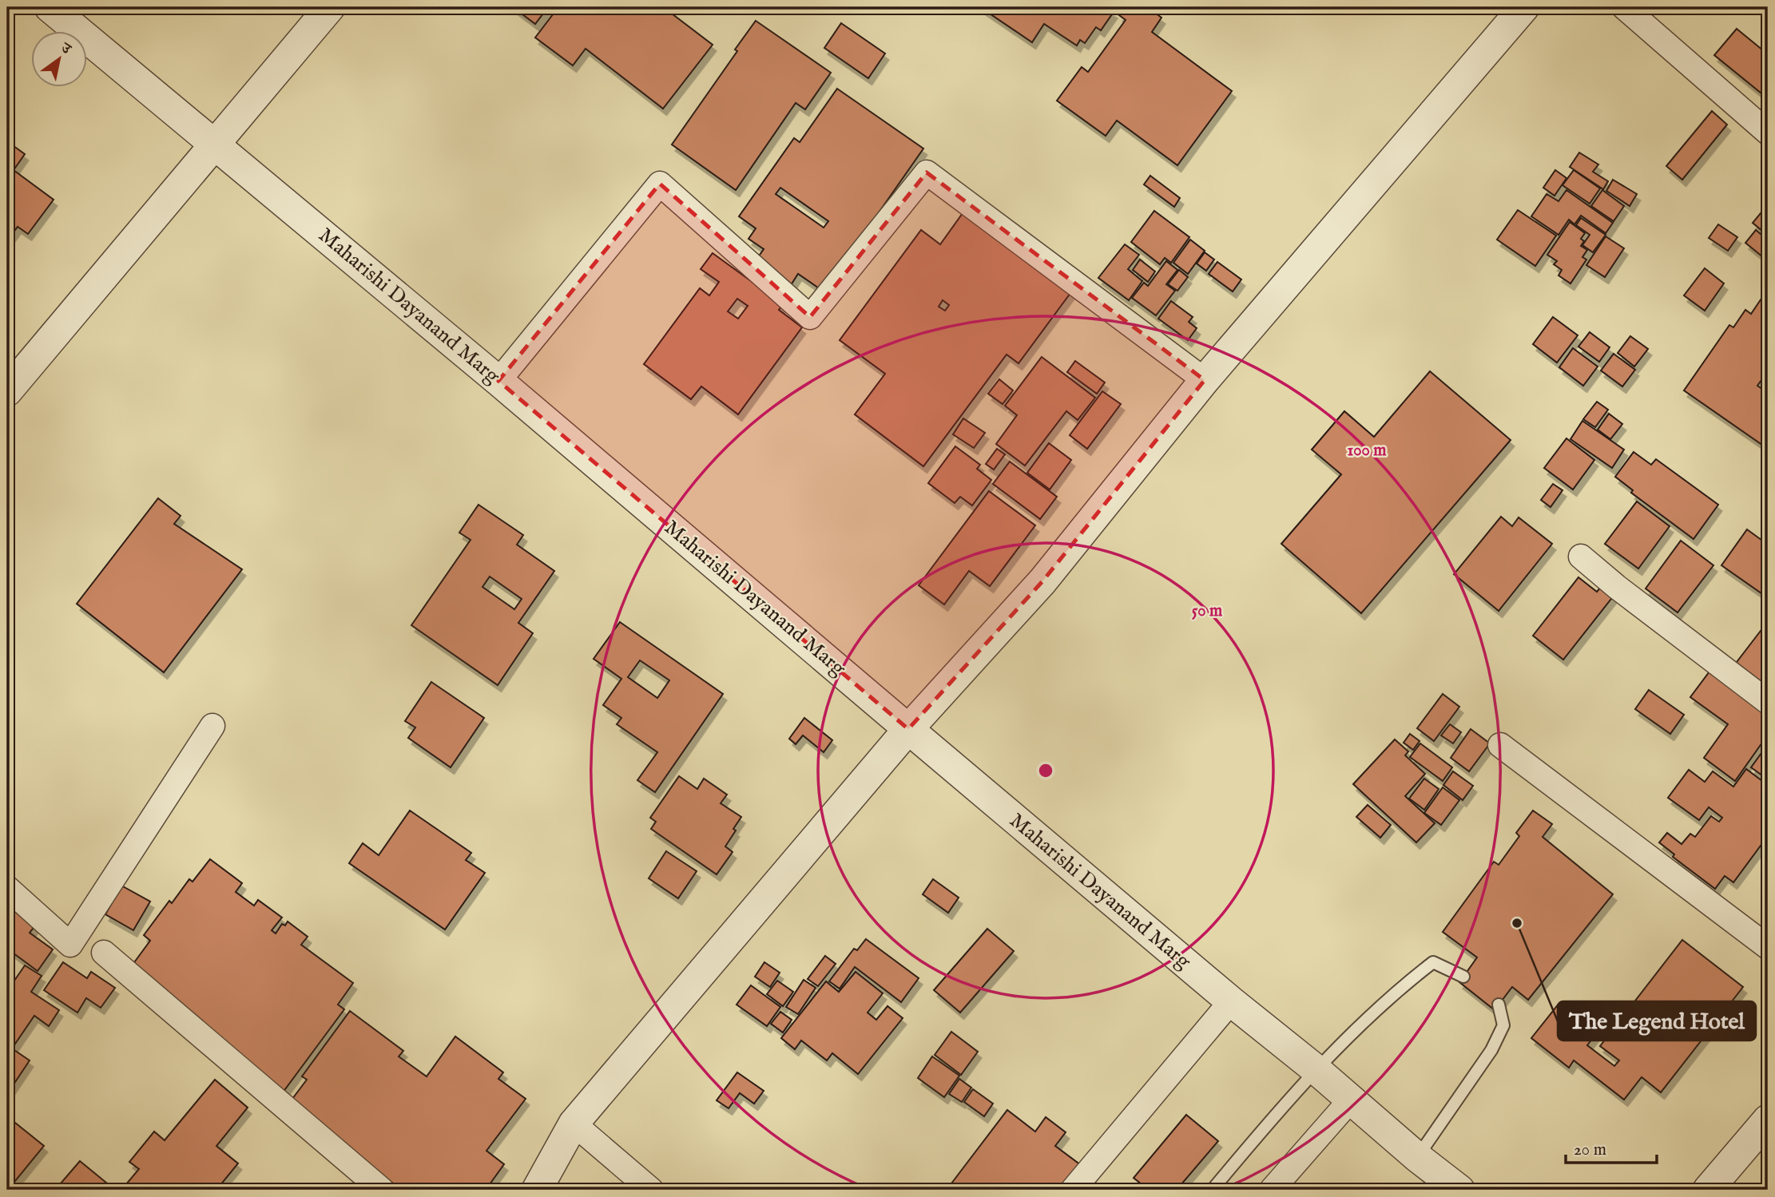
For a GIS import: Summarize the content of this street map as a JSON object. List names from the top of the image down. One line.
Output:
{"streets":{"street":["Maharishi Dayanand Marg"]},"places":["The Legend Hotel"],"scale_bar":"20 m","north":"top right","rings":["100 m","50 m"]}
